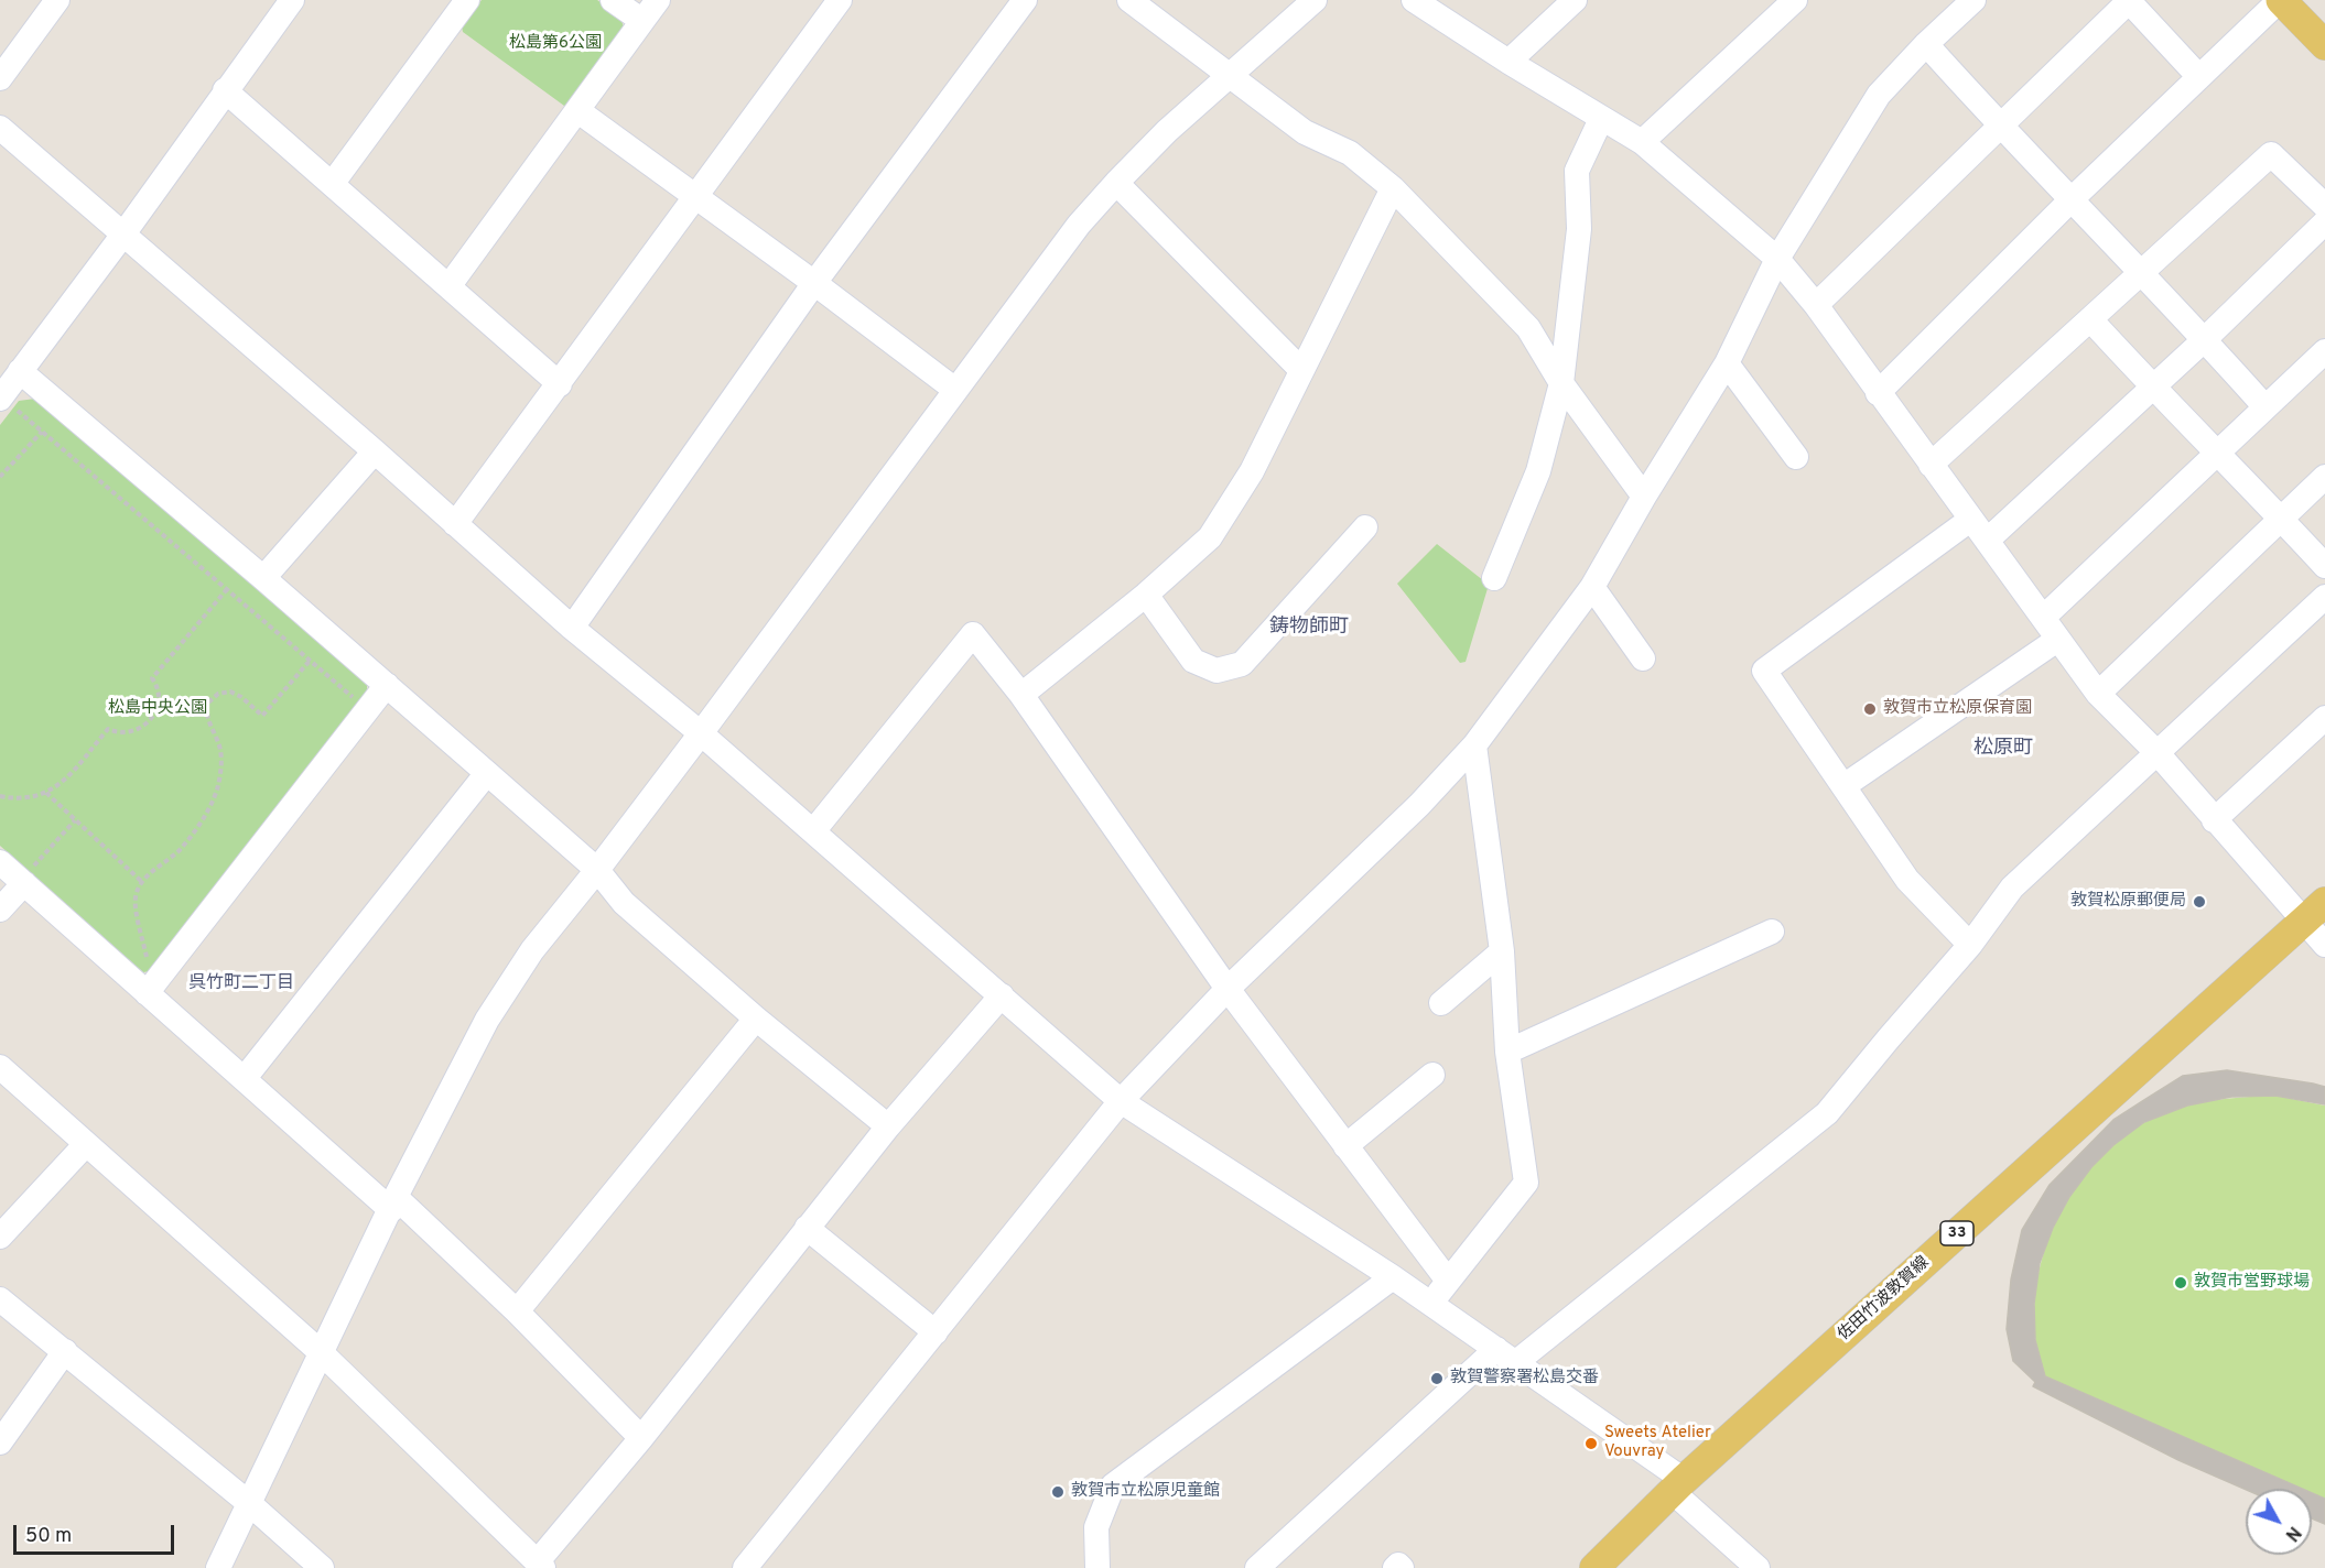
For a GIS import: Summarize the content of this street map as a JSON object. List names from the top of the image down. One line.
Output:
{"streets":{"main road":["33","佐田竹波敦賀線"]},"districts":["鋳物師町","松原町","呉竹町二丁目"],"parks":["松島第6公園","松島中央公園"],"places":["敦賀市立松原保育園","敦賀松原郵便局","敦賀市営野球場","敦賀警察署松島交番","Sweets Atelier Vouvray","敦賀市立松原児童館"],"scale_bar":"50 m","north":"bottom right"}
